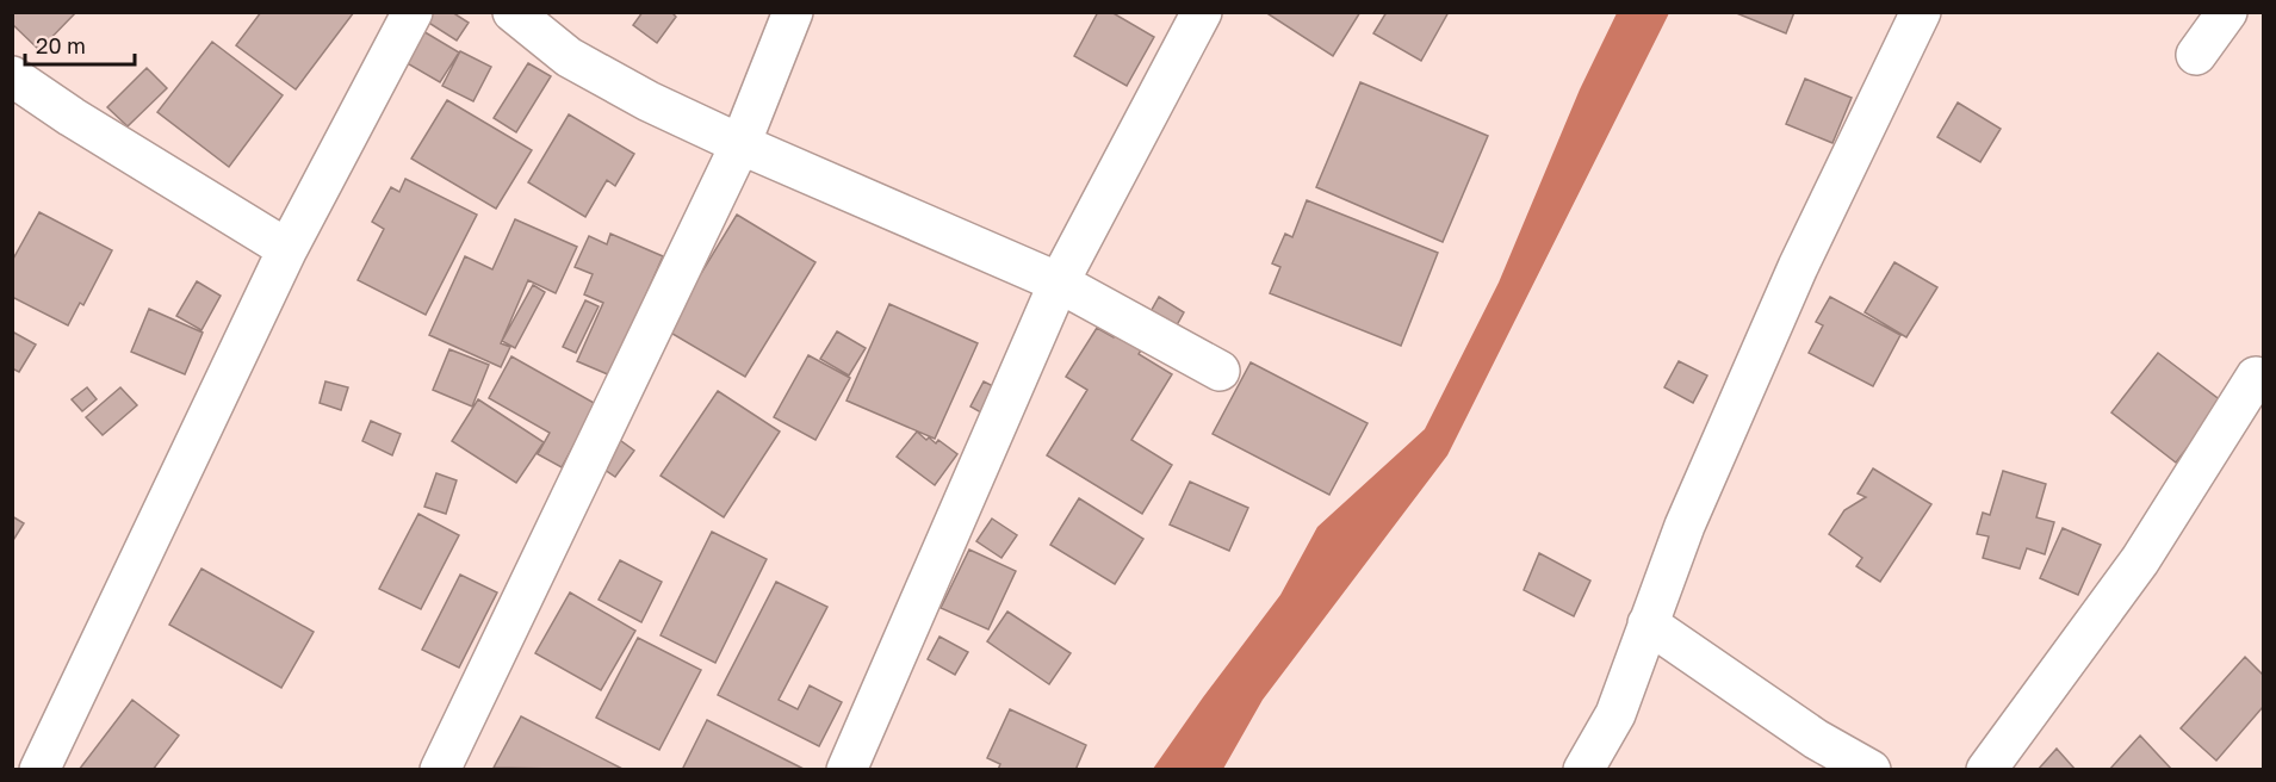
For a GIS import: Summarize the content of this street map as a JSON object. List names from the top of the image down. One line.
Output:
{"scale_bar":"20 m"}
